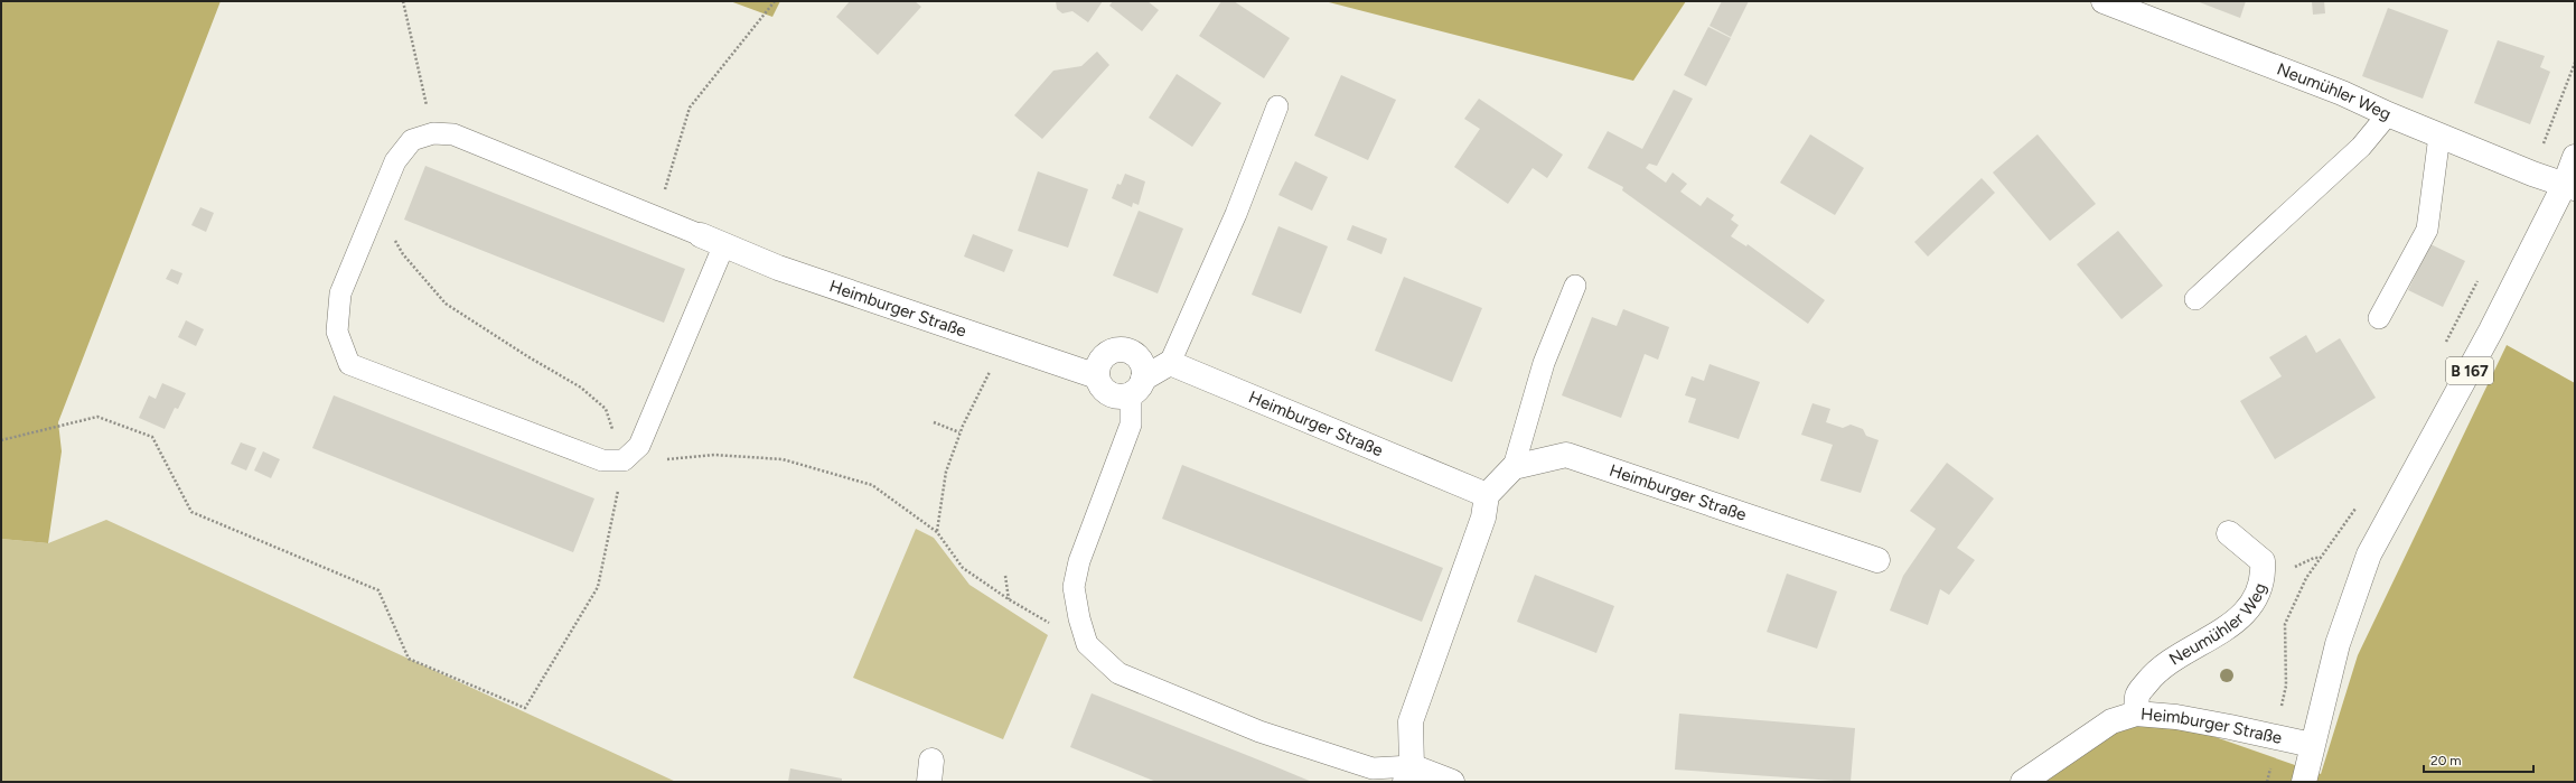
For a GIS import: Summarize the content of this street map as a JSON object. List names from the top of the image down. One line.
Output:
{"streets":{"street":["Neumühler Weg","Heimburger Straße","B 167"]},"crossings":[["Neumühler Weg","Heimburger Straße"],["Neumühler Weg","B 167"],["Heimburger Straße","B 167"]],"scale_bar":"20 m"}
